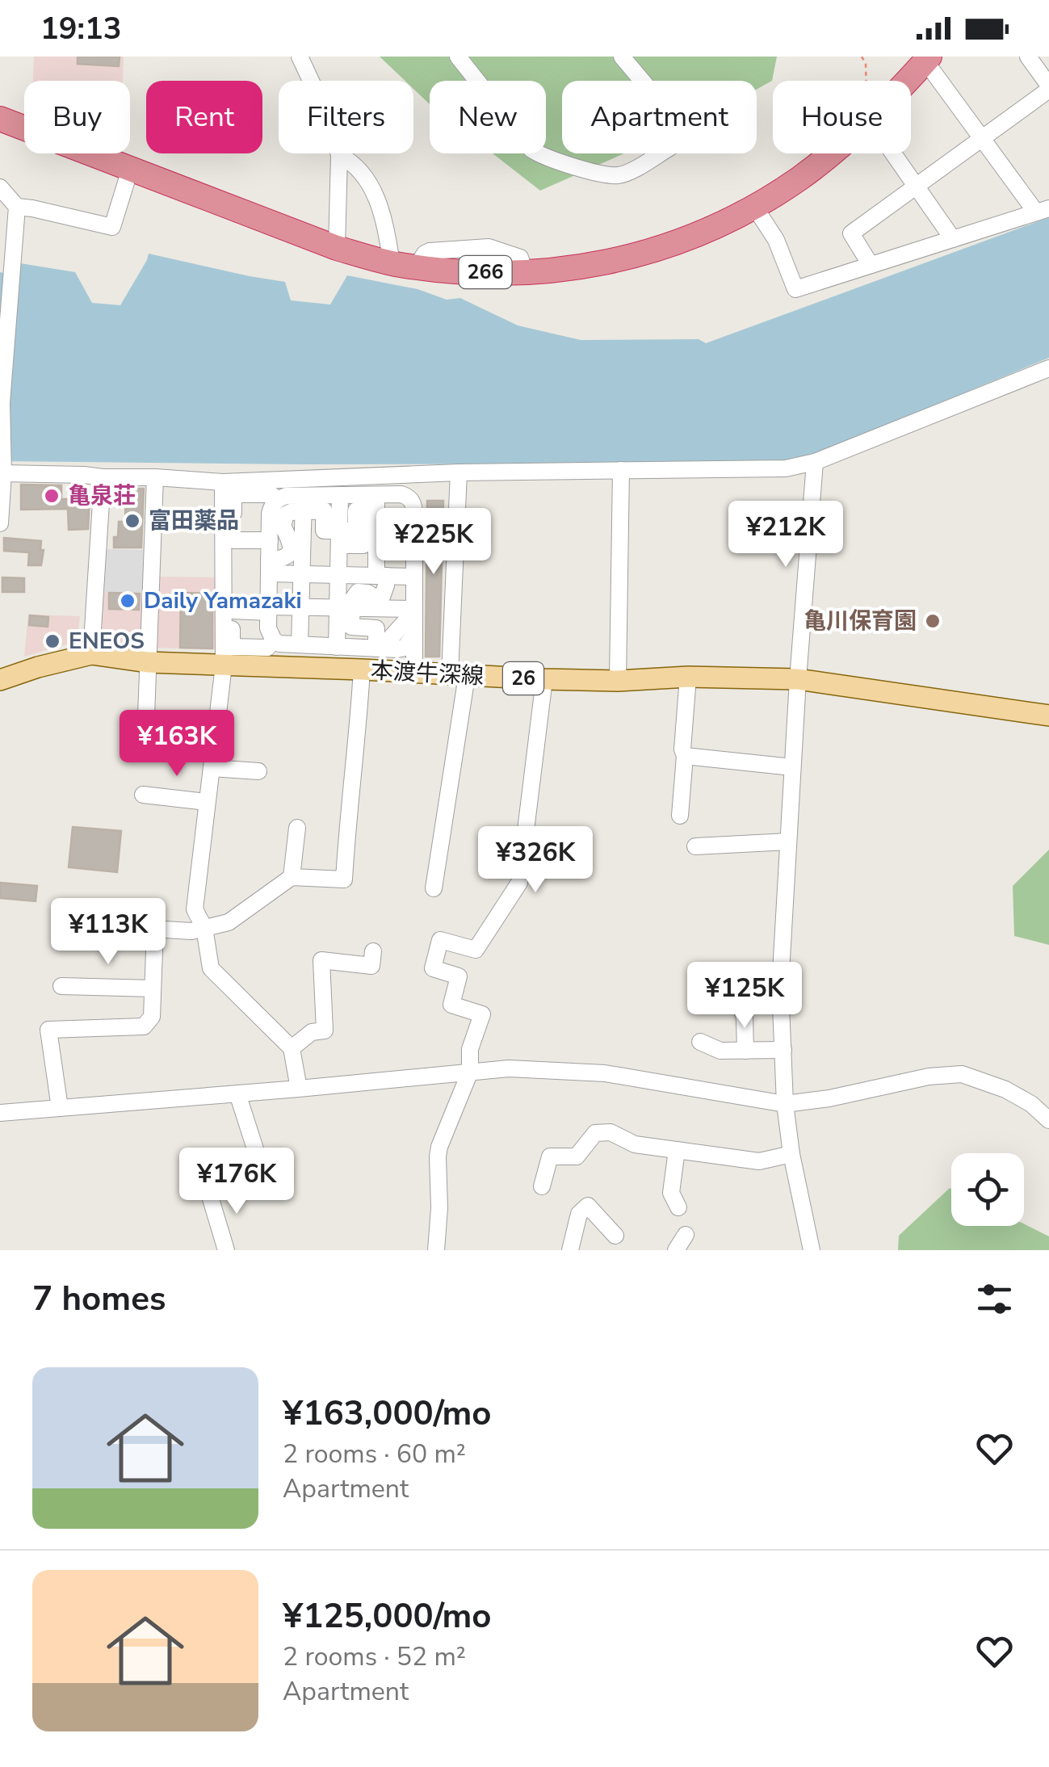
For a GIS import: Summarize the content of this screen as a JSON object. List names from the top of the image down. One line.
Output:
{"streets":{"highway":["266"],"main road":["本渡牛深線","26"]},"places":["亀泉荘","富田薬品","Daily Yamazaki","亀川保育園","ENEOS"],"page":{"status":"19:13","chip":["Buy","Rent","Filters","New","Apartment","House"],"price":["¥212K","¥225K","¥163K","¥326K","¥113K","¥125K","¥176K"],"heading":"7 homes","list":[{"name":"¥163,000/mo","note":"2 rooms · 60 m² · Apartment"},{"name":"¥125,000/mo","note":"2 rooms · 52 m² · Apartment"}]}}
